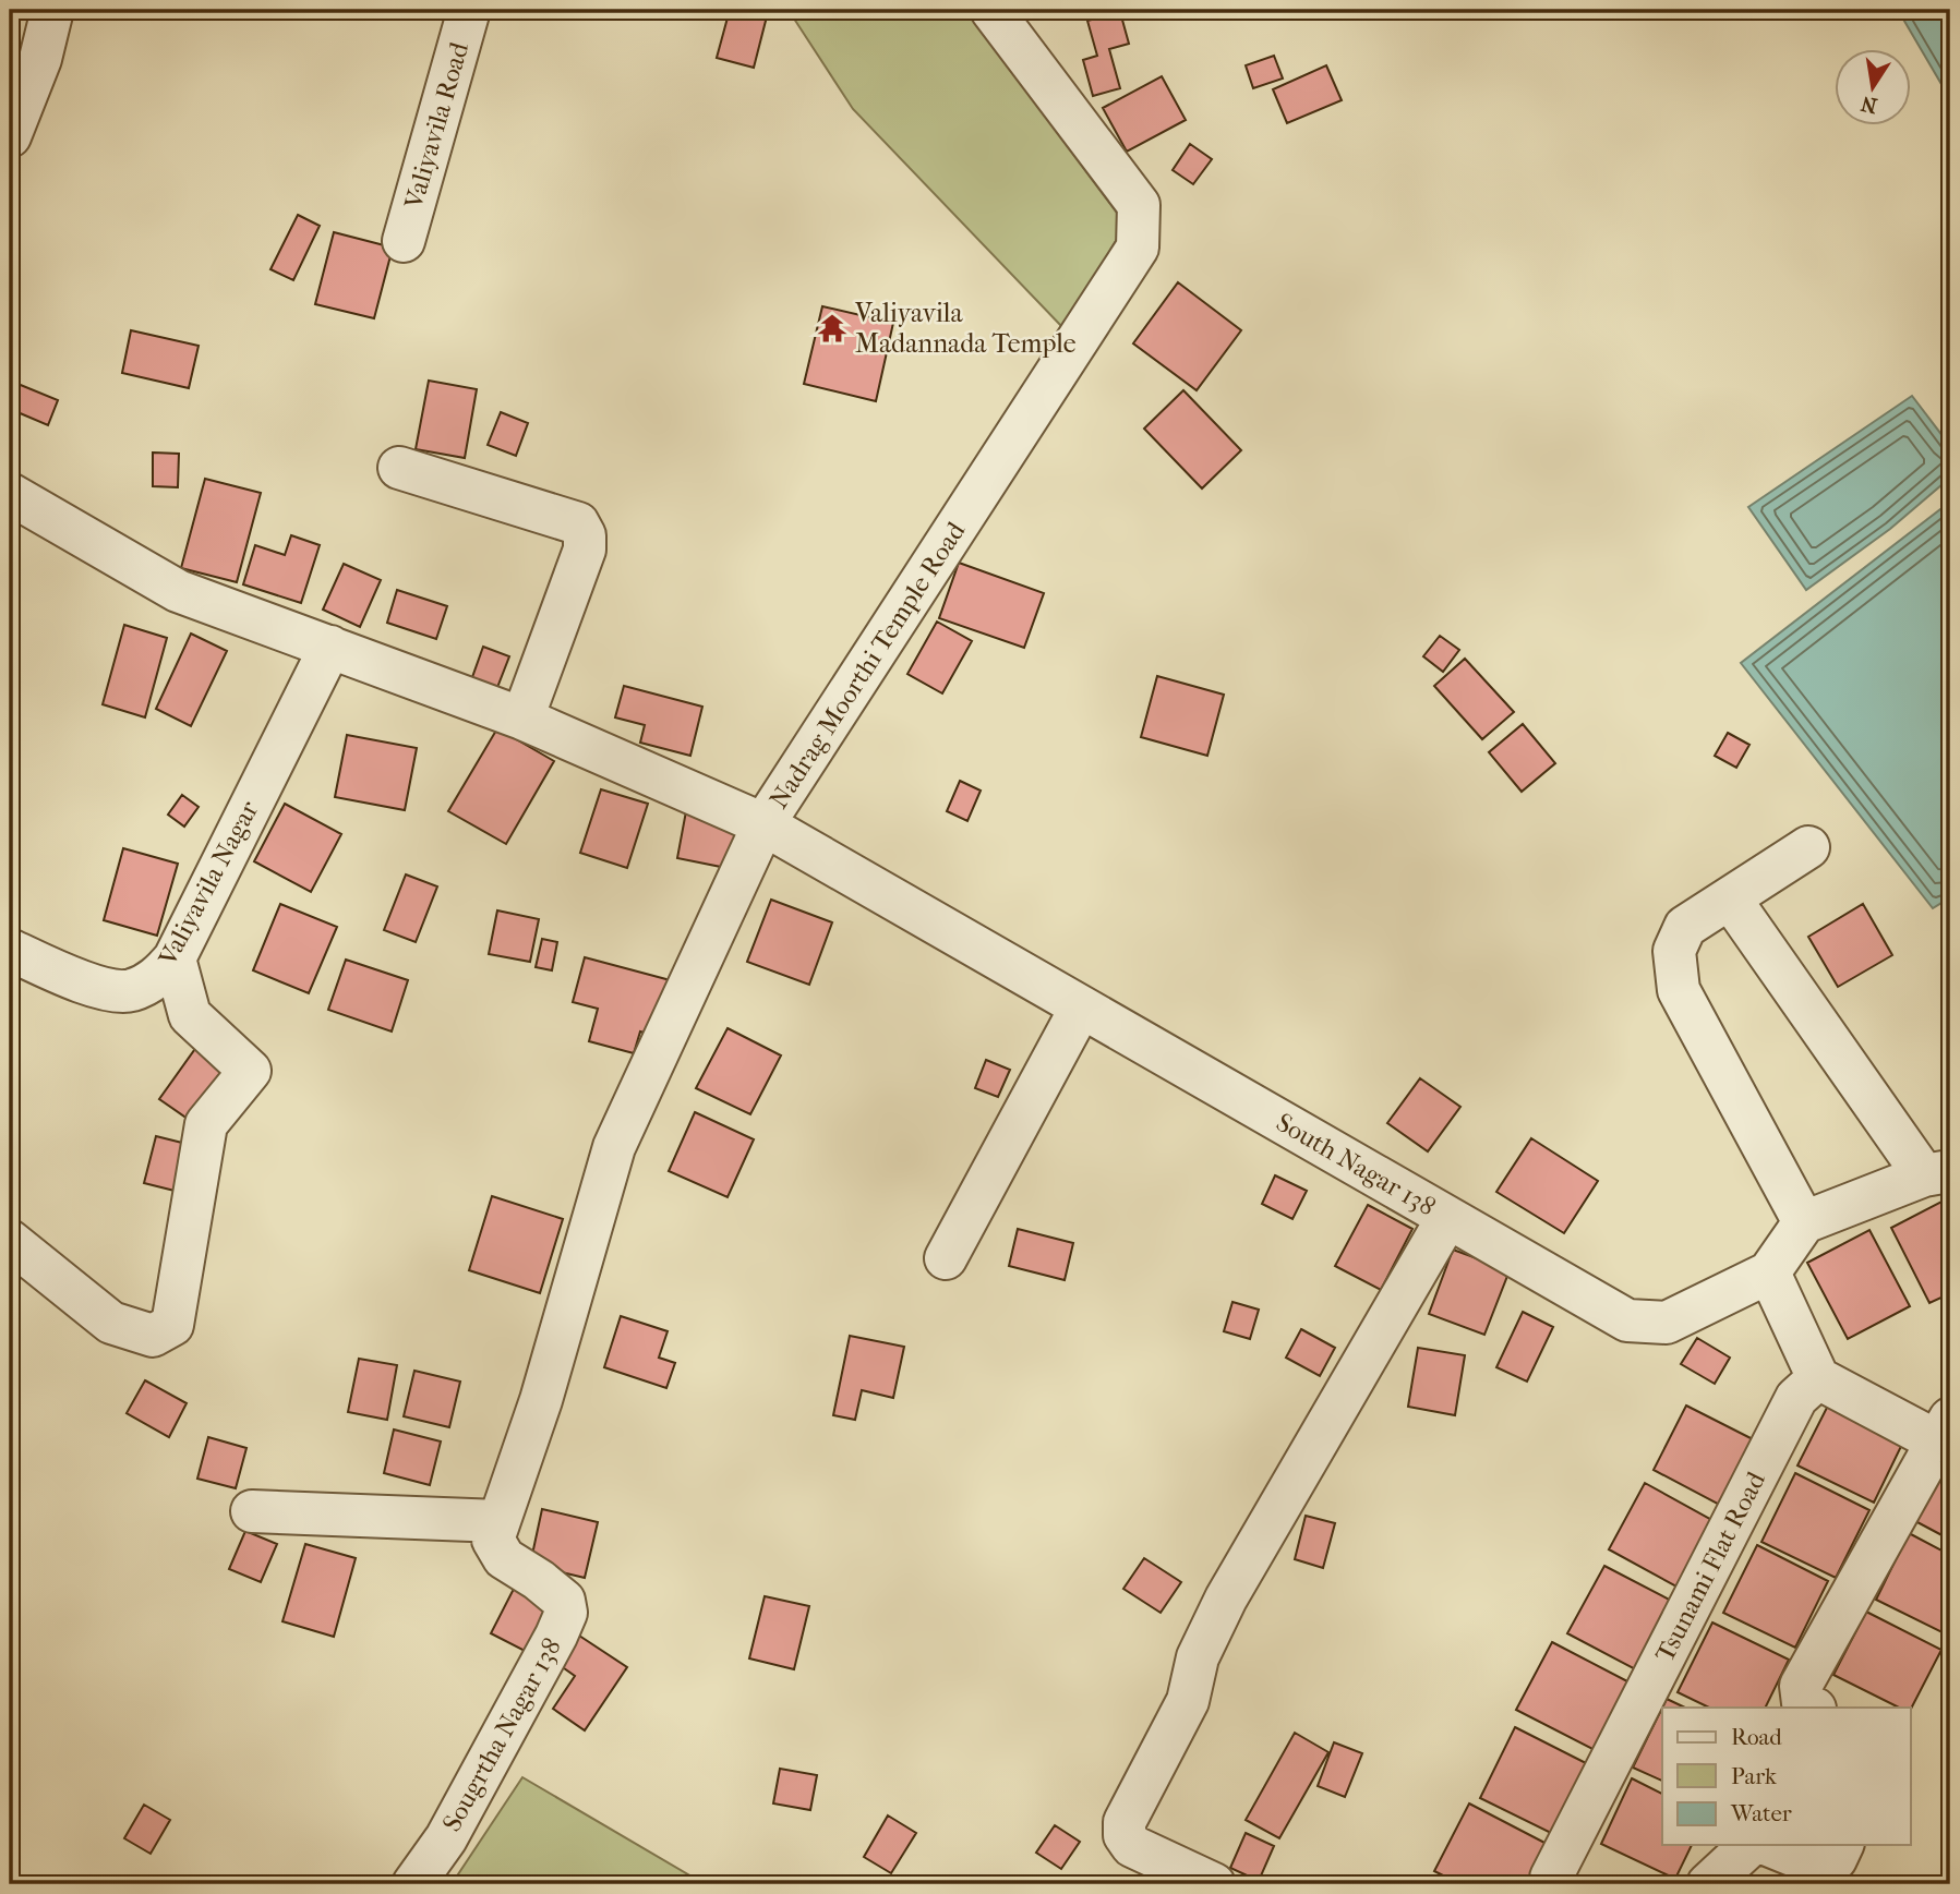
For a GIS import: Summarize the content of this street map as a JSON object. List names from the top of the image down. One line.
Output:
{"streets":{"street":["Valiyavila Road","Nadrag Moorthi Temple Road","Valiyavila Nagar","South Nagar 138","Tsunami Flat Road","Sougrtha Nagar 138"]},"crossings":[["Nadrag Moorthi Temple Road","Valiyavila Nagar"],["Nadrag Moorthi Temple Road","South Nagar 138"]],"places":{"temple":["Valiyavila Madannada Temple"]},"legend":["Road","Park","Water"],"north":"bottom"}
